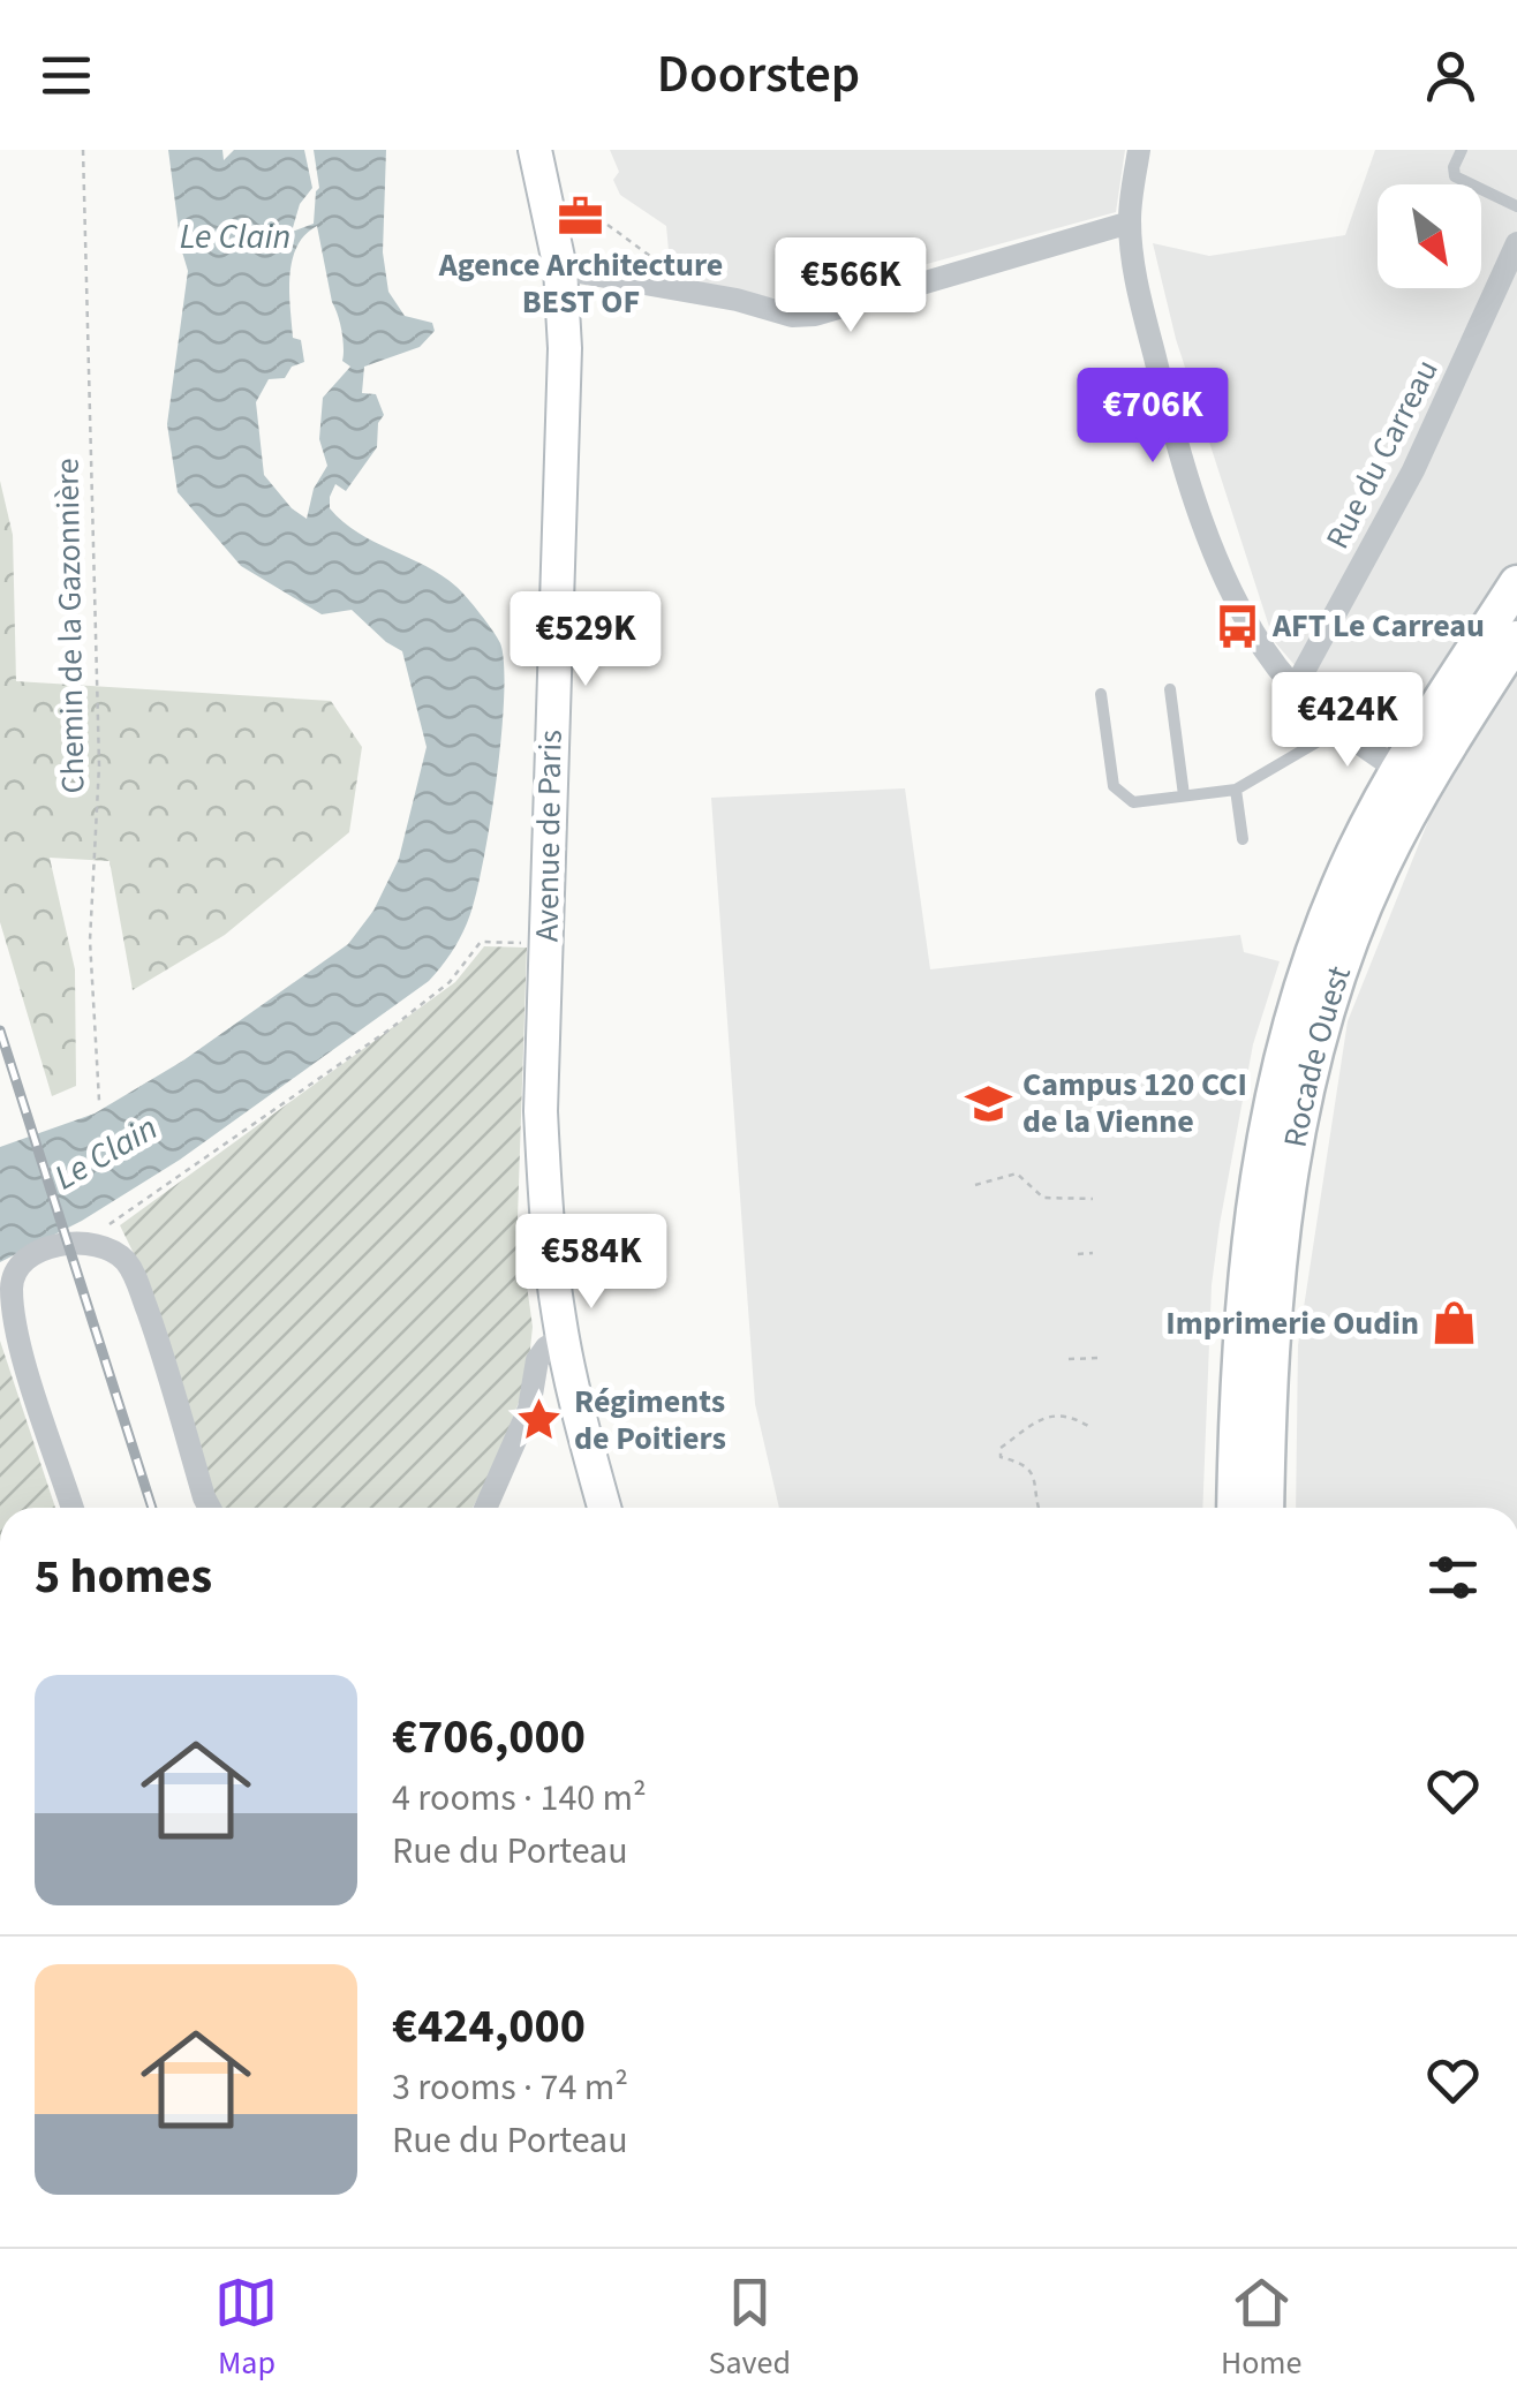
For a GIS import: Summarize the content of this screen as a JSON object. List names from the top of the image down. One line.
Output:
{"streets":{"main road":["Avenue de Paris","Rocade Ouest"],"street":["Rue du Carreau"],"path":["Chemin de la Gazonnière"]},"water":["Le Clain"],"places":{"office":["Agence Architecture BEST OF"],"bus stop":["AFT Le Carreau"],"school or university":["Campus 120 CCI de la Vienne"],"shop":["Imprimerie Oudin"],"place":["Régiments de Poitiers"]},"north":"bottom right","page":{"header":"Doorstep","price":["€566K","€706K","€529K","€424K","€584K"],"heading":"5 homes","list":[{"name":"€706,000","note":"4 rooms · 140 m² · Rue du Porteau"},{"name":"€424,000","note":"3 rooms · 74 m² · Rue du Porteau"}],"tabs":["Map","Saved","Home"]}}
